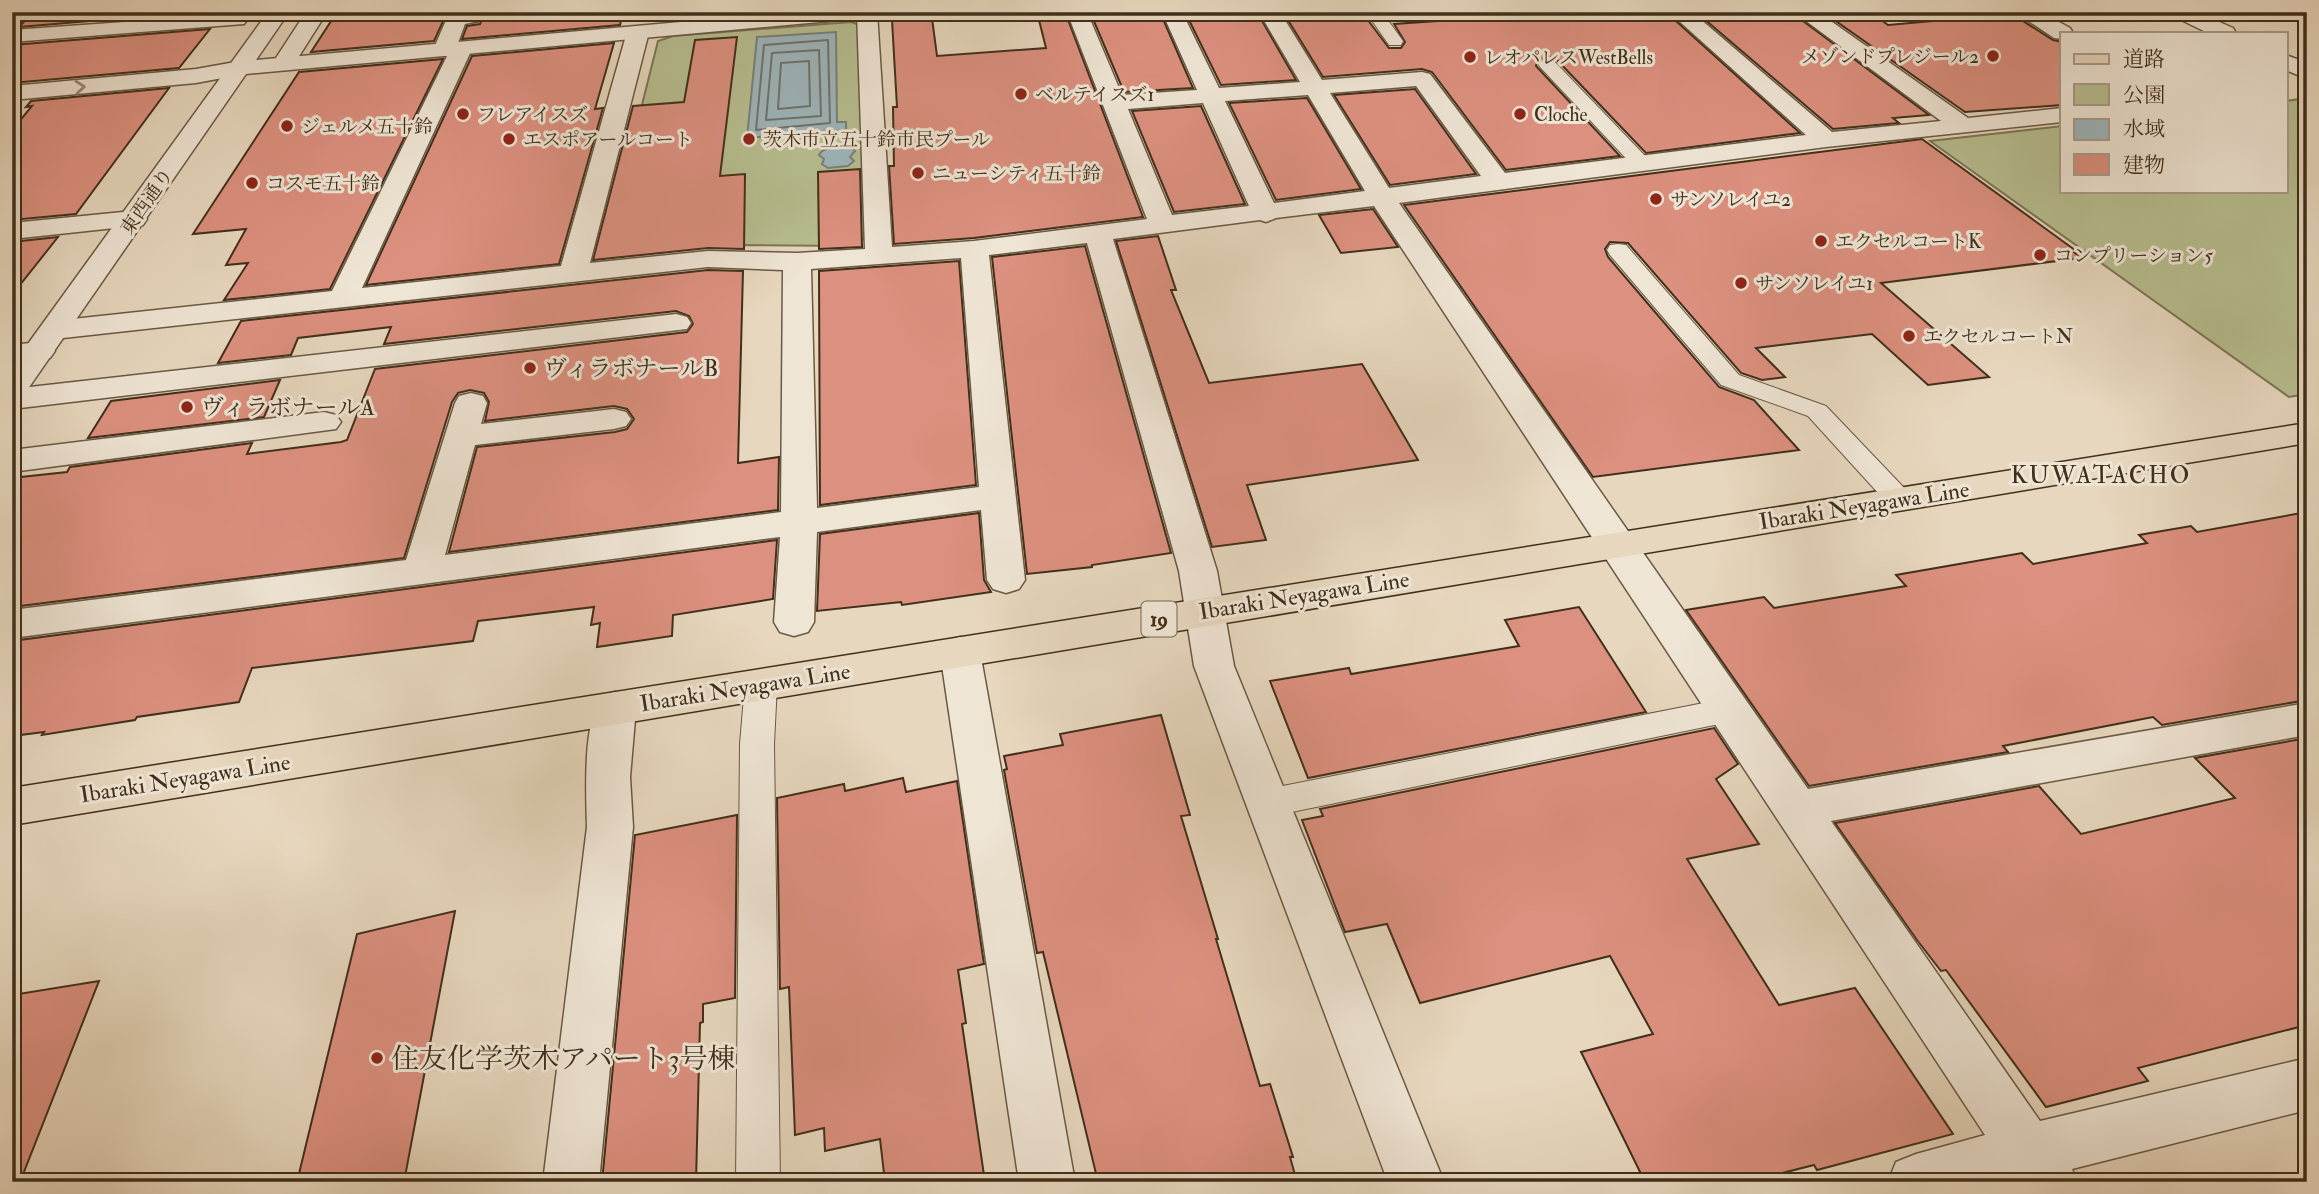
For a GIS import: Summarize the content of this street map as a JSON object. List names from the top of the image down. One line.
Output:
{"streets":{"main road":["Ibaraki Neyagawa Line","19"],"street":["東西通り"]},"districts":["KUWATACHO"],"places":["メゾンドプレジール2","レオパレスWestBells","ベルテイスズ1","フレアイスズ","Cloche","ジェルメ五十鈴","エスポアールコート","茨木市立五十鈴市民プール","ニューシティ五十鈴","コスモ五十鈴","サンソレイユ2","エクセルコートK","コンプリーション5","サンソレイユ1","エクセルコートN","ヴィラボナールB","ヴィラボナールA","住友化学茨木アパート3号棟"],"legend":["道路","公園","水域","建物"]}
